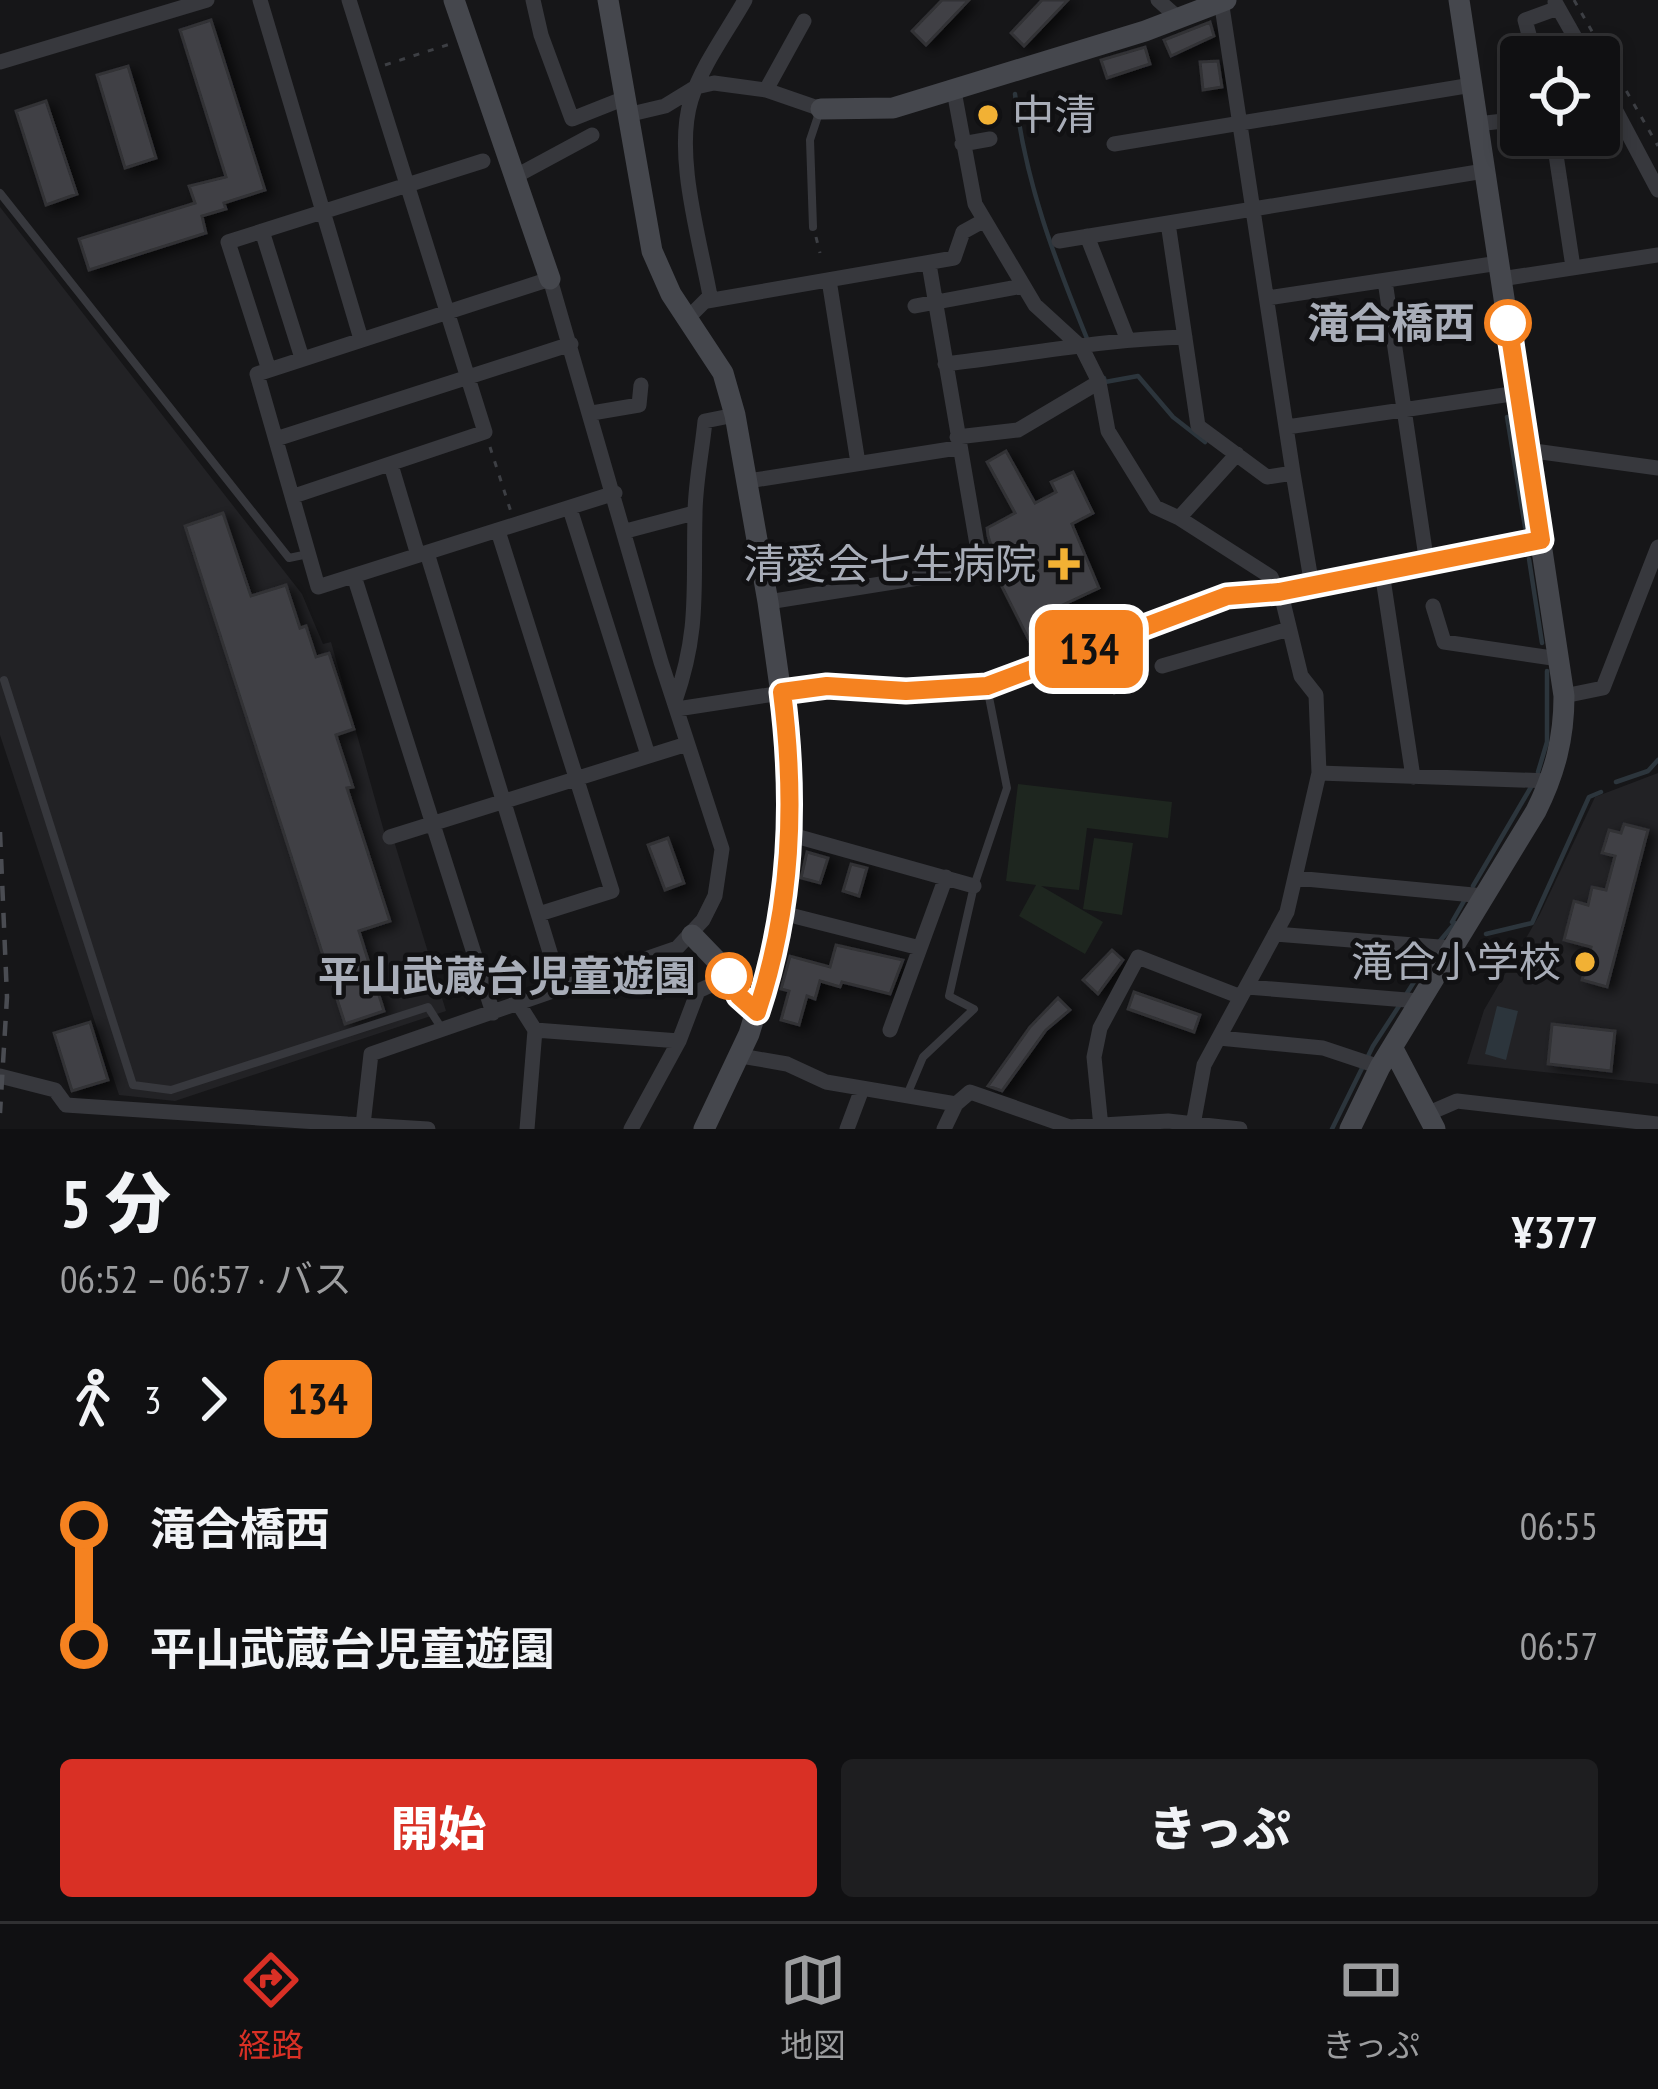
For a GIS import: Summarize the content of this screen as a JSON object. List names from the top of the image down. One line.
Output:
{"places":{"other":["中清","滝合橋西","滝合小学校","平山武蔵台児童遊園"],"health":["清愛会七生病院"]},"lines":["bus line 134"],"page":{"on_map":"134","heading":["5 分","06:52 – 06:57 · バス","¥377"],"legs":["3","134"],"list":[{"name":"滝合橋西","value":"06:55"},{"name":"平山武蔵台児童遊園","value":"06:57"}],"buttons":["開始","きっぷ"],"tabs":["経路","地図","きっぷ"]}}
